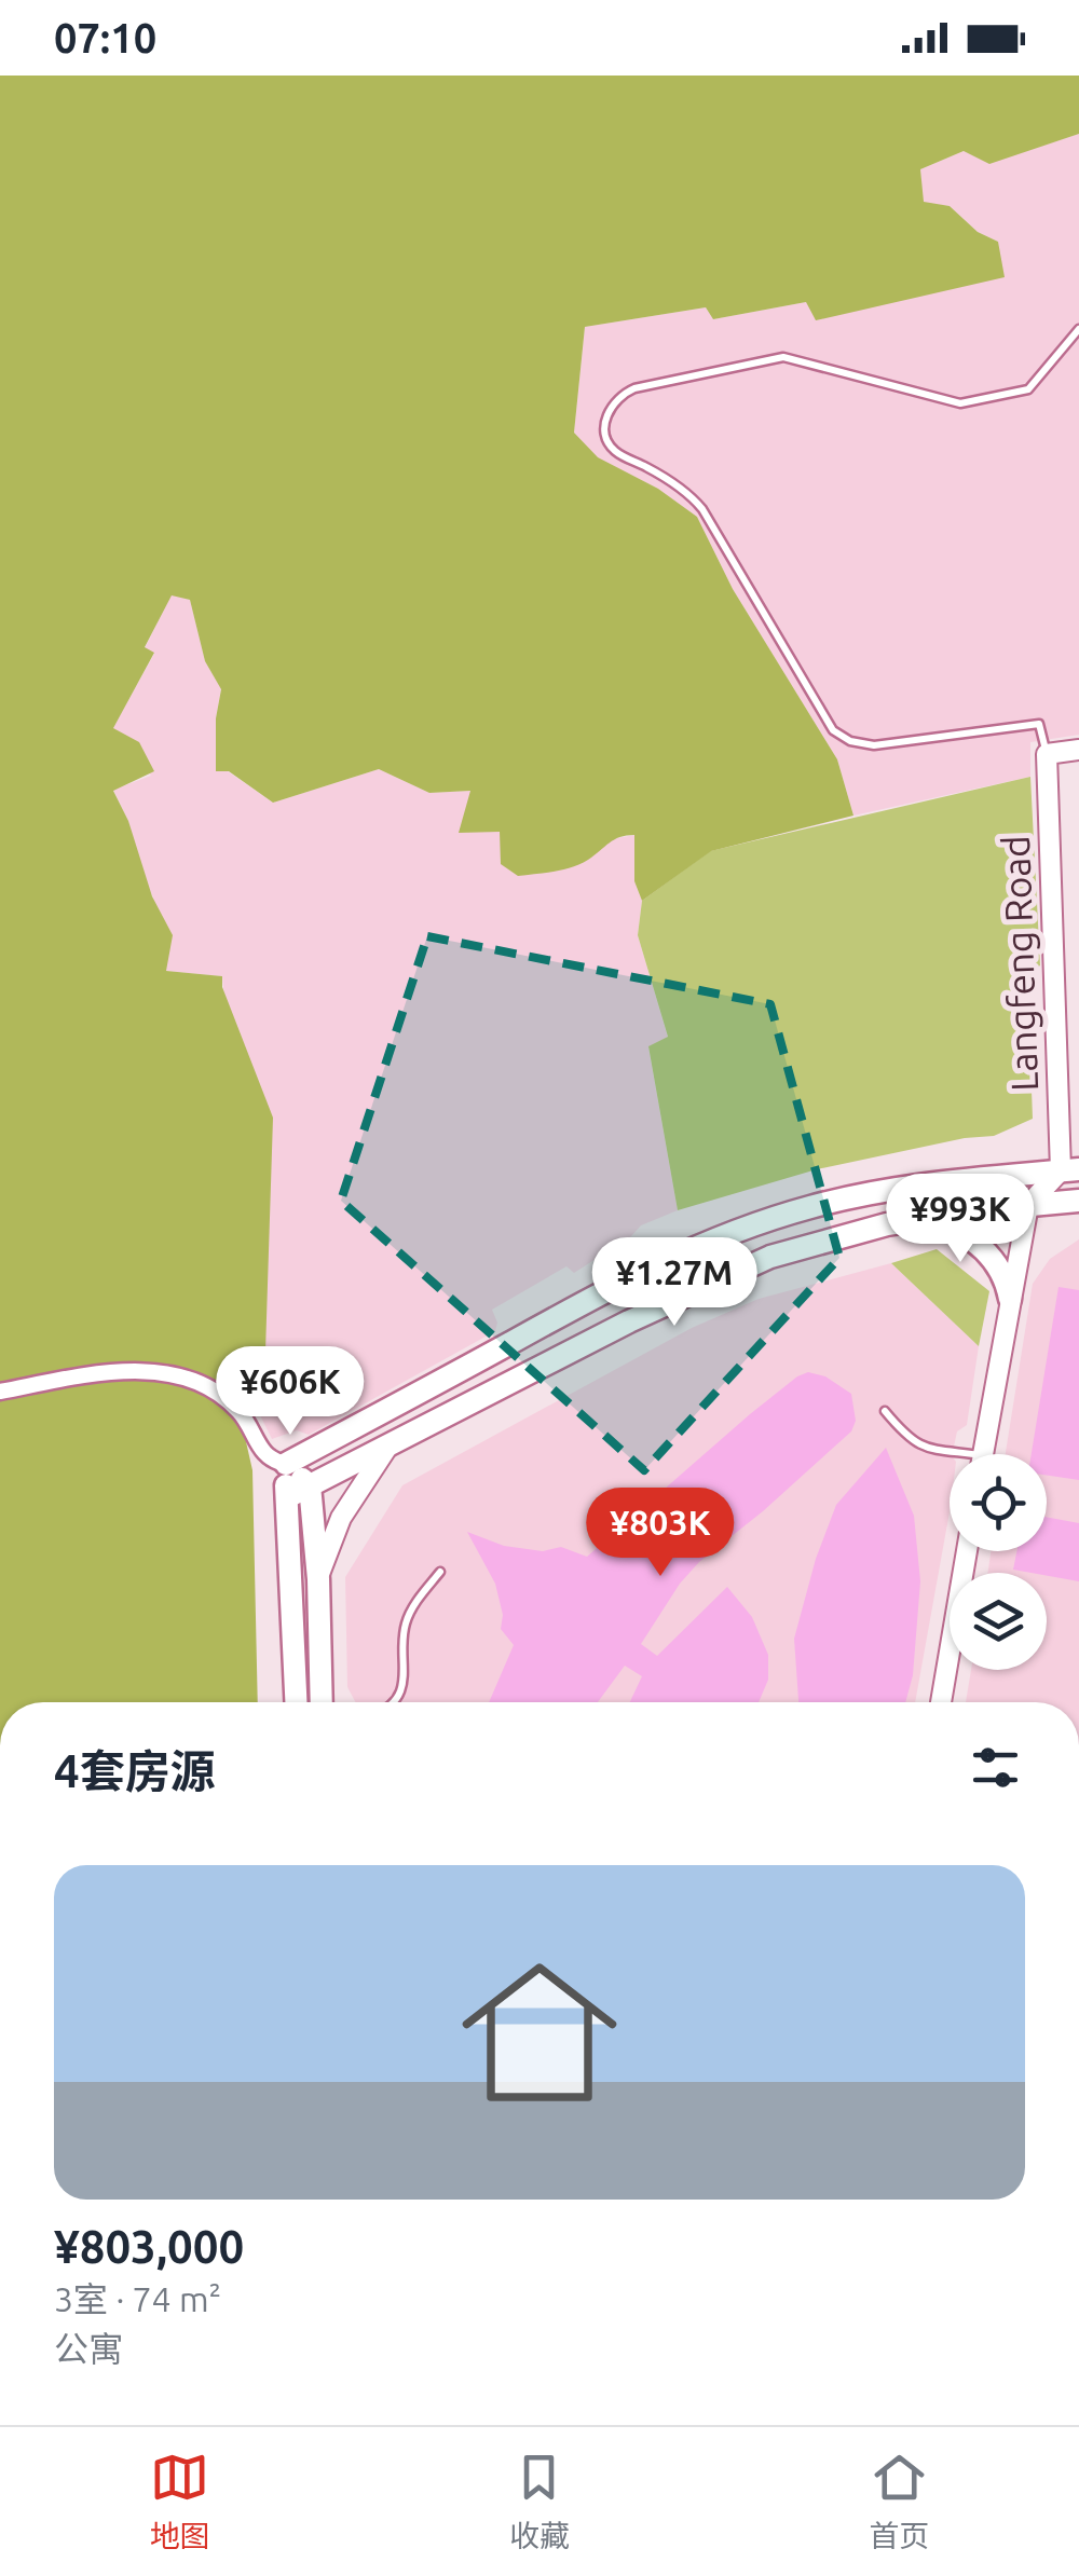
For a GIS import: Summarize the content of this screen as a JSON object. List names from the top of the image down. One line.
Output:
{"streets":{"street":["Langfeng Road"]},"page":{"status":"07:10","price":["¥993K","¥1.27M","¥606K","¥803K"],"heading":"4套房源","list":[{"name":"¥803,000","note":"3室 · 74 m² · 公寓"}],"tabs":["地图","收藏","首页"]}}
